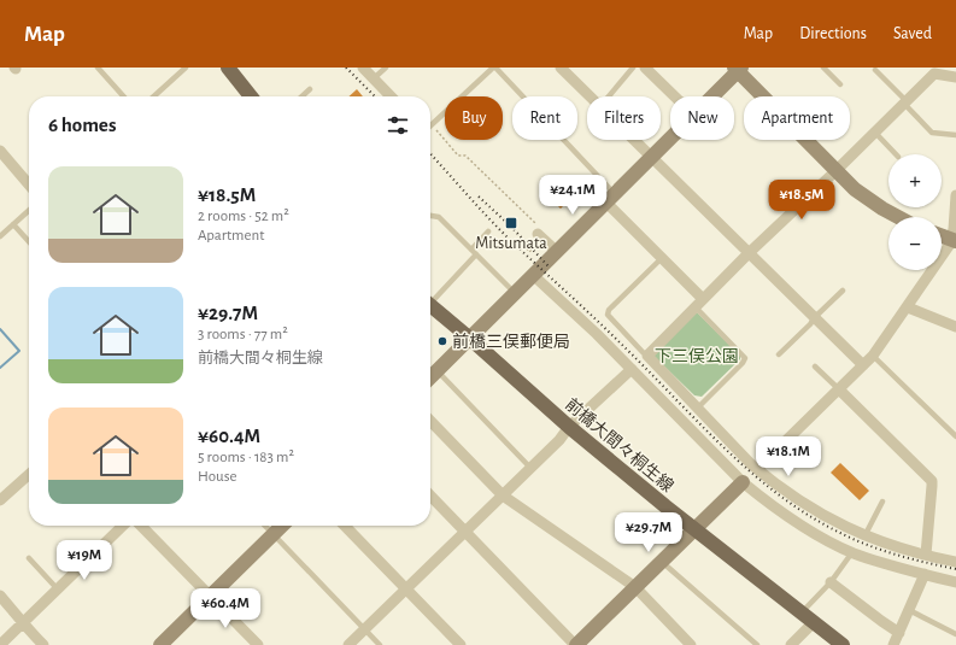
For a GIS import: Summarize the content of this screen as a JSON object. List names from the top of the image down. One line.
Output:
{"streets":{"main road":["前橋大間々桐生線"]},"parks":["下三俣公園"],"places":{"transit":["Mitsumata"],"other":["前橋三俣郵便局"]},"page":{"header":"Map","nav":["Map","Directions","Saved"],"chip":["Buy","Rent","Filters","New","Apartment"],"heading":"6 homes","map_buttons":["+","−"],"list":[{"name":"¥18.5M","note":"2 rooms · 52 m² · Apartment"},{"name":"¥29.7M","note":"3 rooms · 77 m² · 前橋大間々桐生線"},{"name":"¥60.4M","note":"5 rooms · 183 m² · House"}],"price":["¥24.1M","¥18.5M","¥18.1M","¥29.7M","¥19M","¥60.4M"]}}
